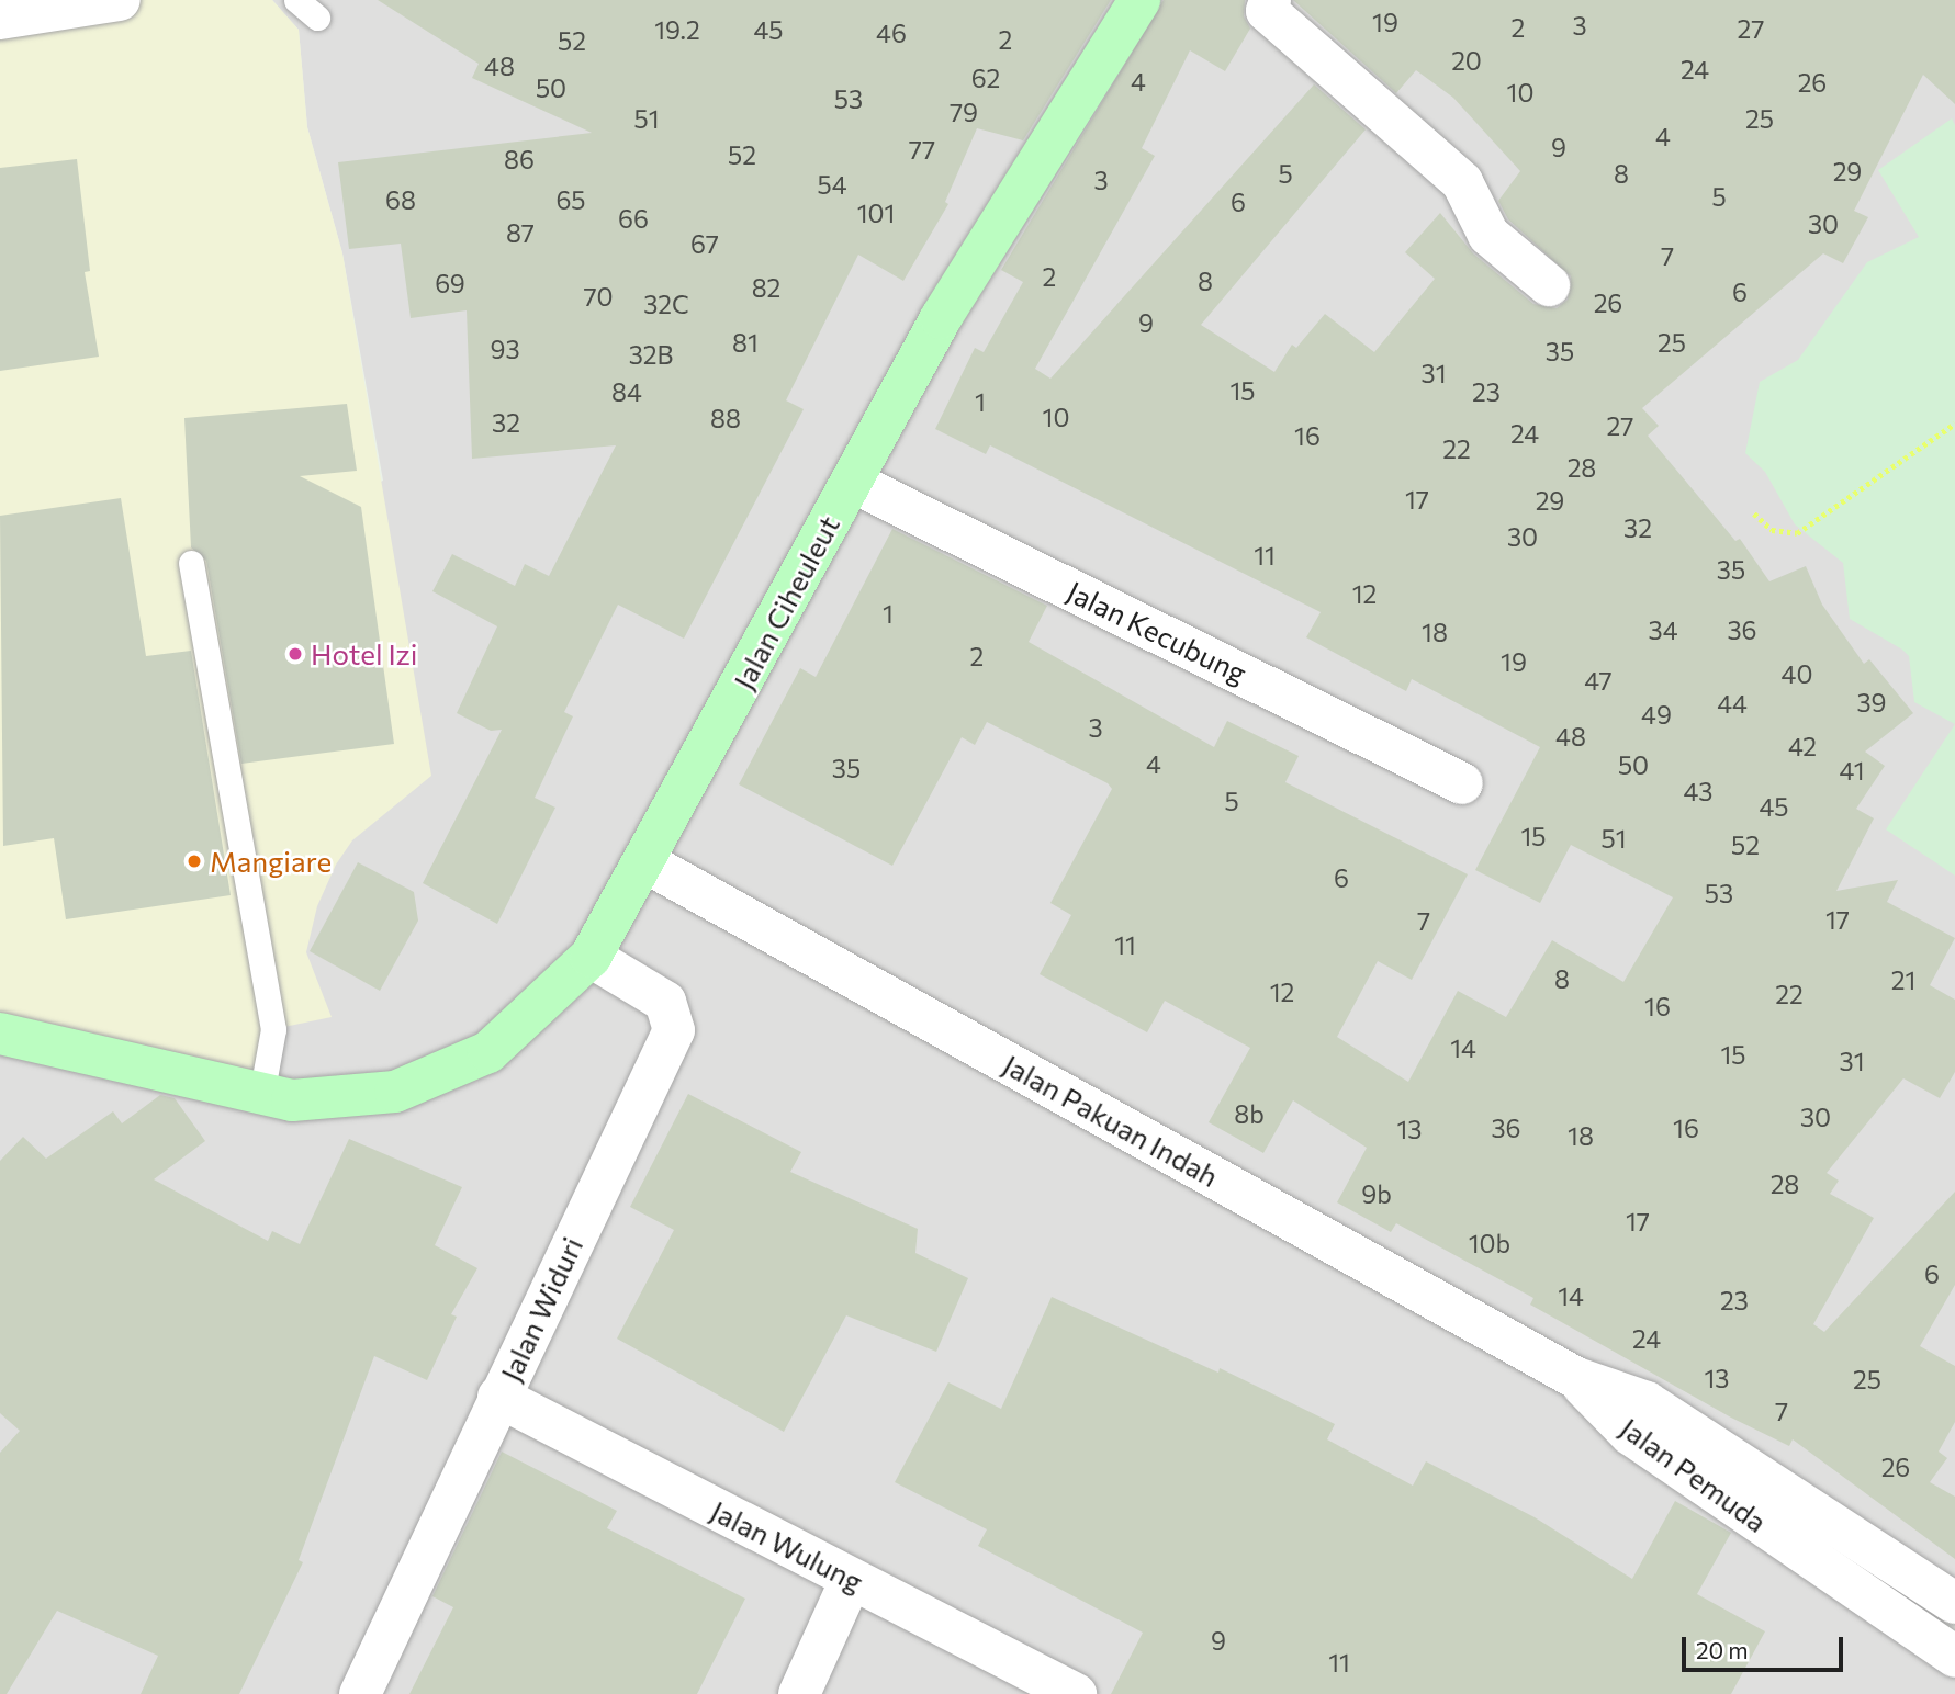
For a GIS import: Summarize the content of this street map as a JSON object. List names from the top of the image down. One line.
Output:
{"streets":{"street":["Jalan Ciheuleut","Jalan Kecubung","Jalan Pakuan Indah","Jalan Widuri","Jalan Pemuda","Jalan Wulung"]},"crossings":[["Jalan Ciheuleut","Jalan Kecubung"],["Jalan Ciheuleut","Jalan Pakuan Indah"],["Jalan Ciheuleut","Jalan Widuri"],["Jalan Pakuan Indah","Jalan Pemuda"],["Jalan Widuri","Jalan Wulung"]],"places":["Hotel Izi","Mangiare"],"house_numbers":["19","3","2","27","19.2","45","46","2","52","20","48","24","62","4","26","50","10","53","79","51","25","4","9","77","52","86","29","5","8","3","54","5","68","65","6","101","66","30","87","67","7","2","8","69","82","6","70","26","32C","9","81","25","93","35","32B","31","15","84","23","1","10","88","32","27","24","16","22","28","17","29","32","30","11","35","12","1","34","36","18","2","19","40","47","39","44","49","3","48","42","4","50","35","41","43","5","45","15","51","52","6","53","17","7","11","8","21","12","22","16","14","15","31","8b","30","36","16","13","18","28","9b","17","10b","6","14","23","24","13","25","7","26","9","11"],"scale_bar":"20 m"}
